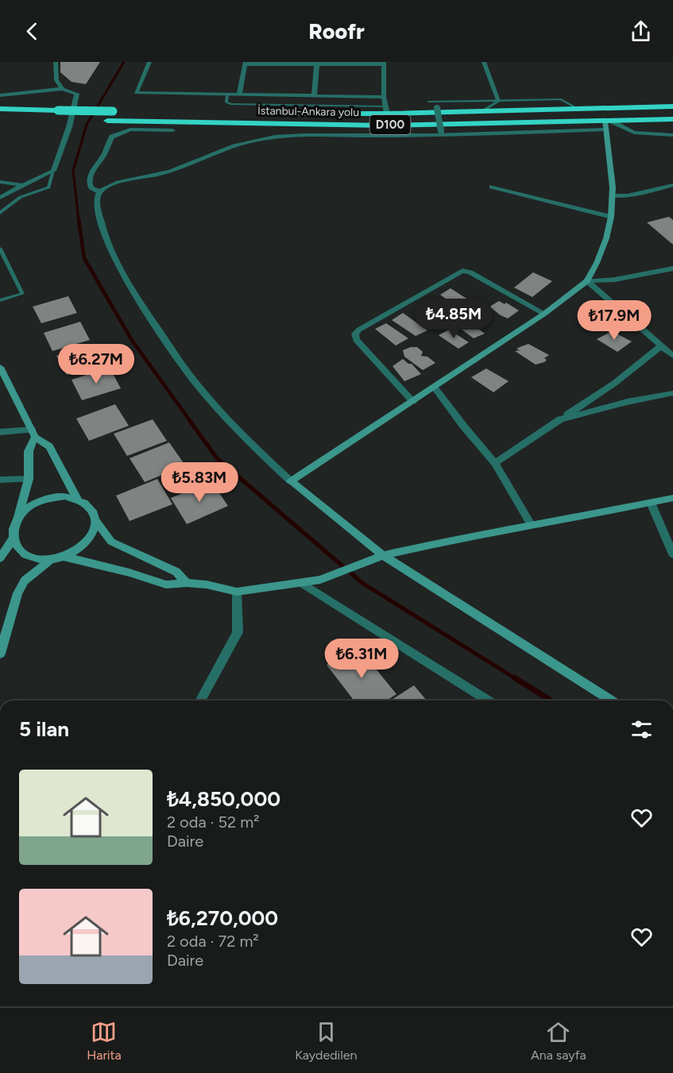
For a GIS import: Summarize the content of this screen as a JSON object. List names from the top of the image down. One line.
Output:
{"streets":{"highway":["İstanbul-Ankara yolu","D100"]},"page":{"header":"Roofr","price":["₺4.85M","₺17.9M","₺6.27M","₺5.83M","₺6.31M"],"heading":"5 ilan","list":[{"name":"₺4,850,000","note":"2 oda · 52 m² · Daire"},{"name":"₺6,270,000","note":"2 oda · 72 m² · Daire"}],"tabs":["Harita","Kaydedilen","Ana sayfa"]}}
